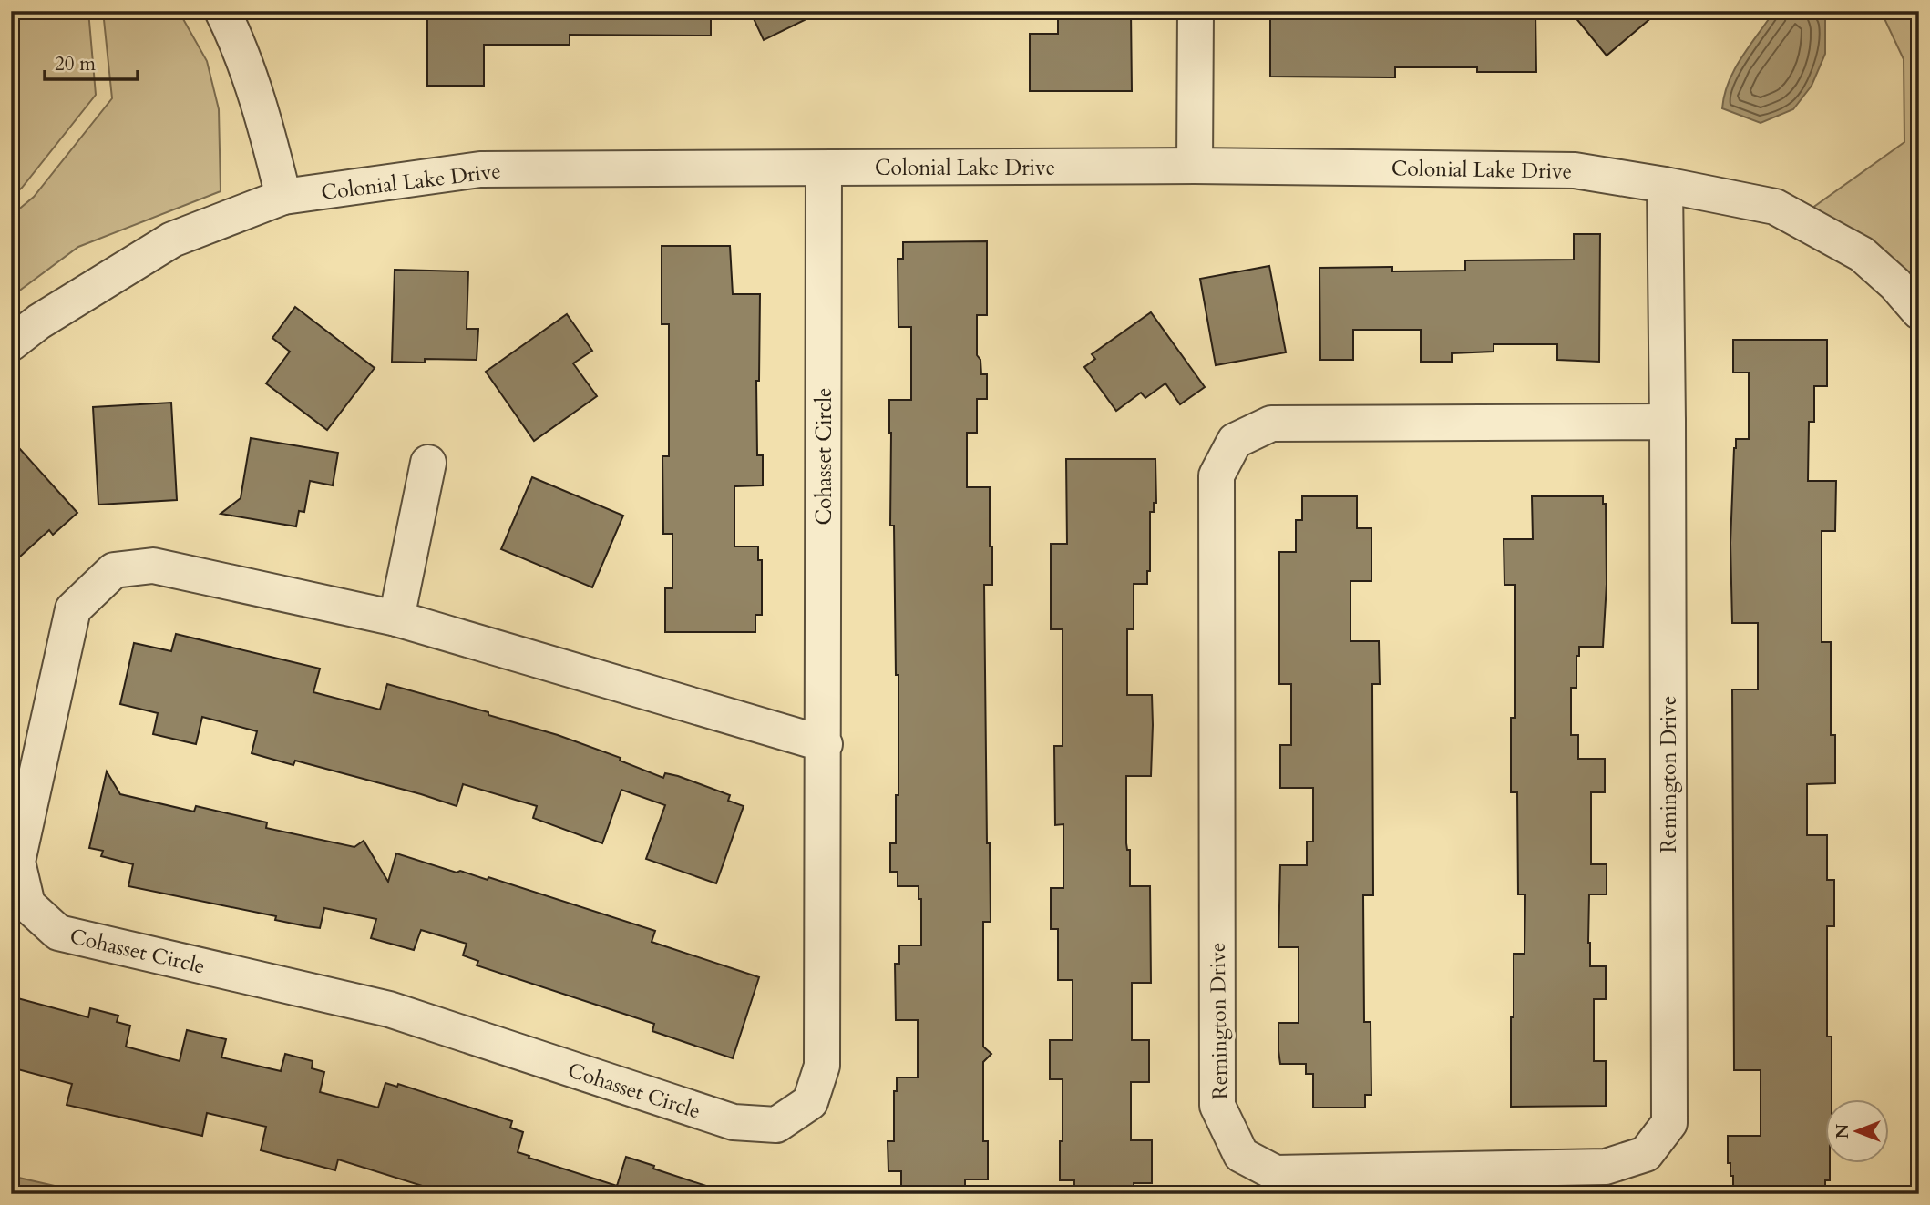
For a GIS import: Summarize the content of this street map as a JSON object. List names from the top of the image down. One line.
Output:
{"streets":{"street":["Colonial Lake Drive","Cohasset Circle","Remington Drive"]},"crossings":[["Colonial Lake Drive","Cohasset Circle"],["Colonial Lake Drive","Remington Drive"]],"scale_bar":"20 m","north":"left"}
